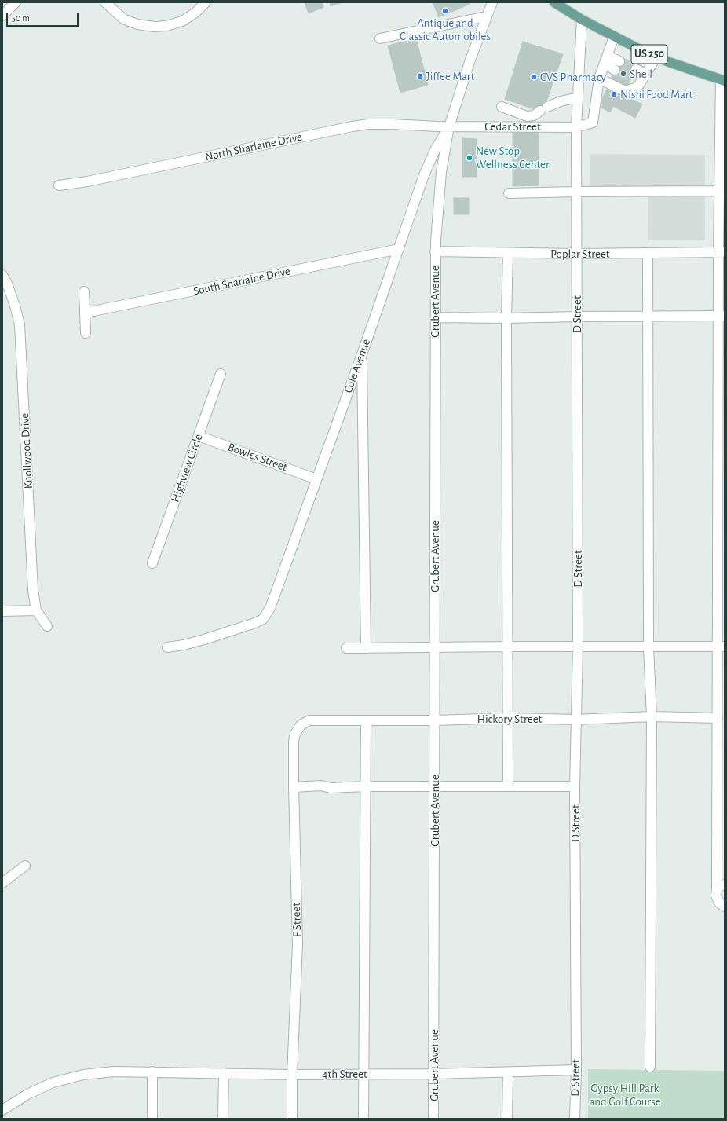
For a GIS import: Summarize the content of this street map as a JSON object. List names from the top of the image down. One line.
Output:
{"streets":{"main road":["US 250"],"street":["Cedar Street","North Sharlaine Drive","Poplar Street","South Sharlaine Drive","Grubert Avenue","D Street","Cole Avenue","Knollwood Drive","Bowles Street","Highview Circle","Hickory Street","F Street","4th Street"]},"crossings":[["US 250","D Street"],["Cedar Street","North Sharlaine Drive"],["Cedar Street","Grubert Avenue"],["Cedar Street","D Street"],["Cedar Street","Cole Avenue"],["North Sharlaine Drive","Grubert Avenue"],["North Sharlaine Drive","Cole Avenue"],["Poplar Street","Grubert Avenue"],["Poplar Street","D Street"],["South Sharlaine Drive","Cole Avenue"],["Grubert Avenue","Cole Avenue"],["Grubert Avenue","Hickory Street"],["Grubert Avenue","4th Street"],["D Street","Hickory Street"],["D Street","4th Street"],["Cole Avenue","Bowles Street"],["Bowles Street","Highview Circle"],["Hickory Street","F Street"],["F Street","4th Street"]],"parks":["Gypsy Hill Park and Golf Course"],"places":["Antique and Classic Automobiles","Shell","Jiffee Mart","CVS Pharmacy","Nishi Food Mart","New Stop Wellness Center"],"scale_bar":"50 m"}
